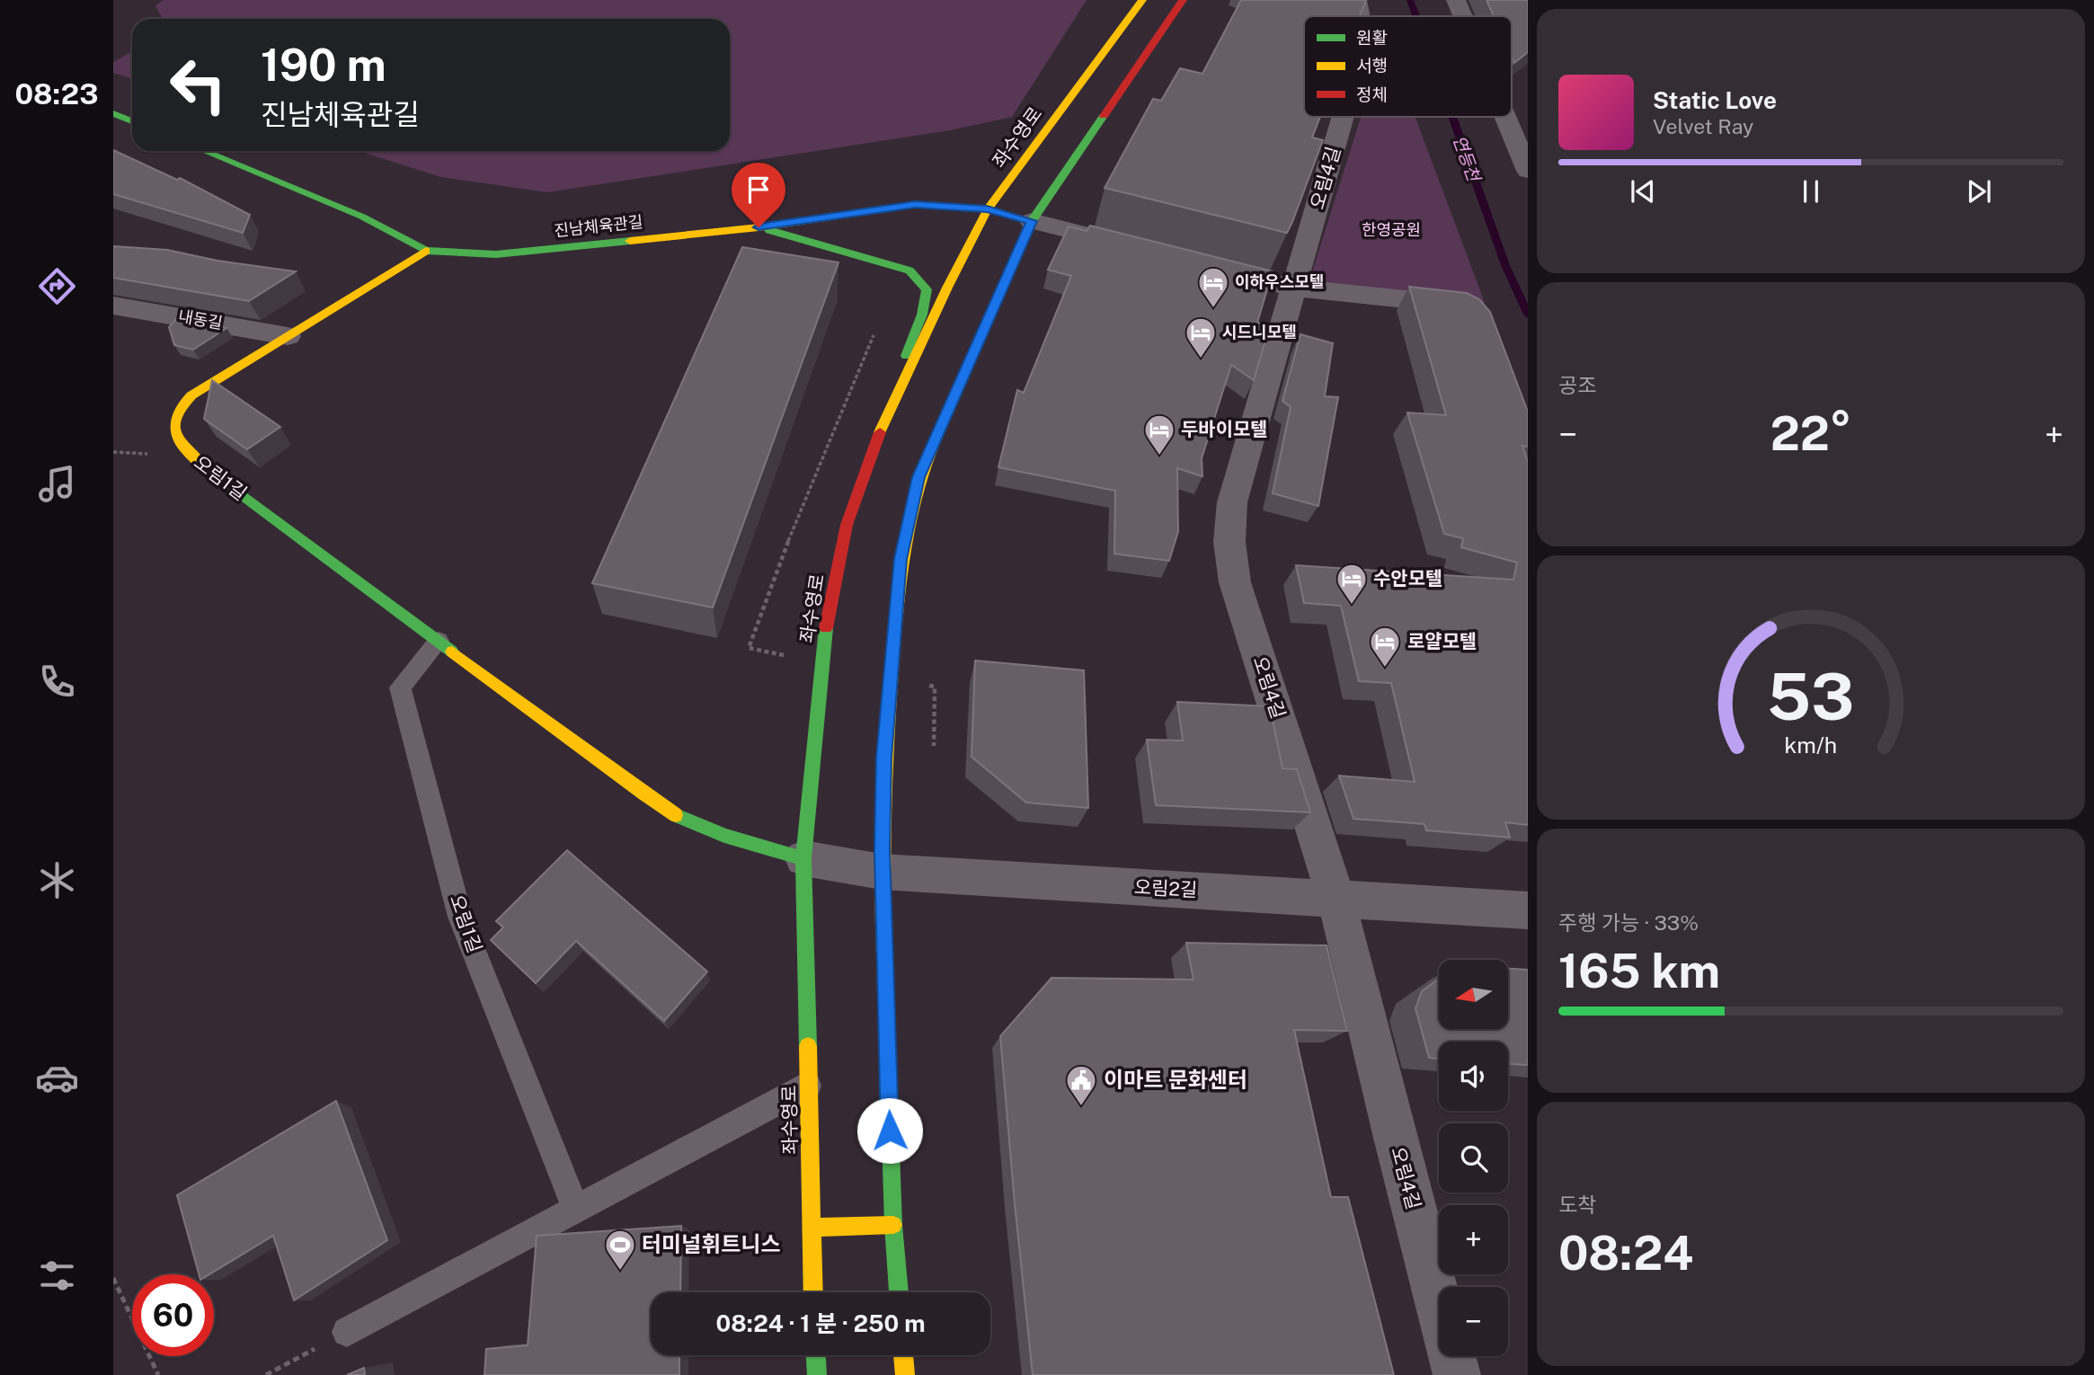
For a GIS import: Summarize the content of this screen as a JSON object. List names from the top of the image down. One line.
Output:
{"streets":{"main road":["좌수영로","진남체육관길","오림1길"],"street":["오림4길","내동길","오림2길"]},"crossings":[["좌수영로","진남체육관길"],["좌수영로","오림1길"],["좌수영로","오림2길"],["오림4길","오림2길"],["진남체육관길","오림1길"],["내동길","오림1길"],["오림1길","오림2길"]],"water":["연등천"],"parks":["한영공원"],"places":{"hotel":["이하우스모텔","시드니모텔","두바이모텔","수안모텔","로얄모텔"],"public building":["이마트 문화센터"],"sports":["터미널휘트니스"]},"legend":["원활","서행","정체"],"north":"left","page":{"tabs":"08:23","turn":["190 m","진남체육관길"],"song":["Static Love","Velvet Ray"],"tile":["공조",["주행 가능 · 33%","165 km"],["도착","08:24"]],"heat":["−","22°","+"],"map_buttons":["+","−"],"limit":"60","trip":"08:24 · 1 분 · 250 m","gauge":["53","km/h"]}}
